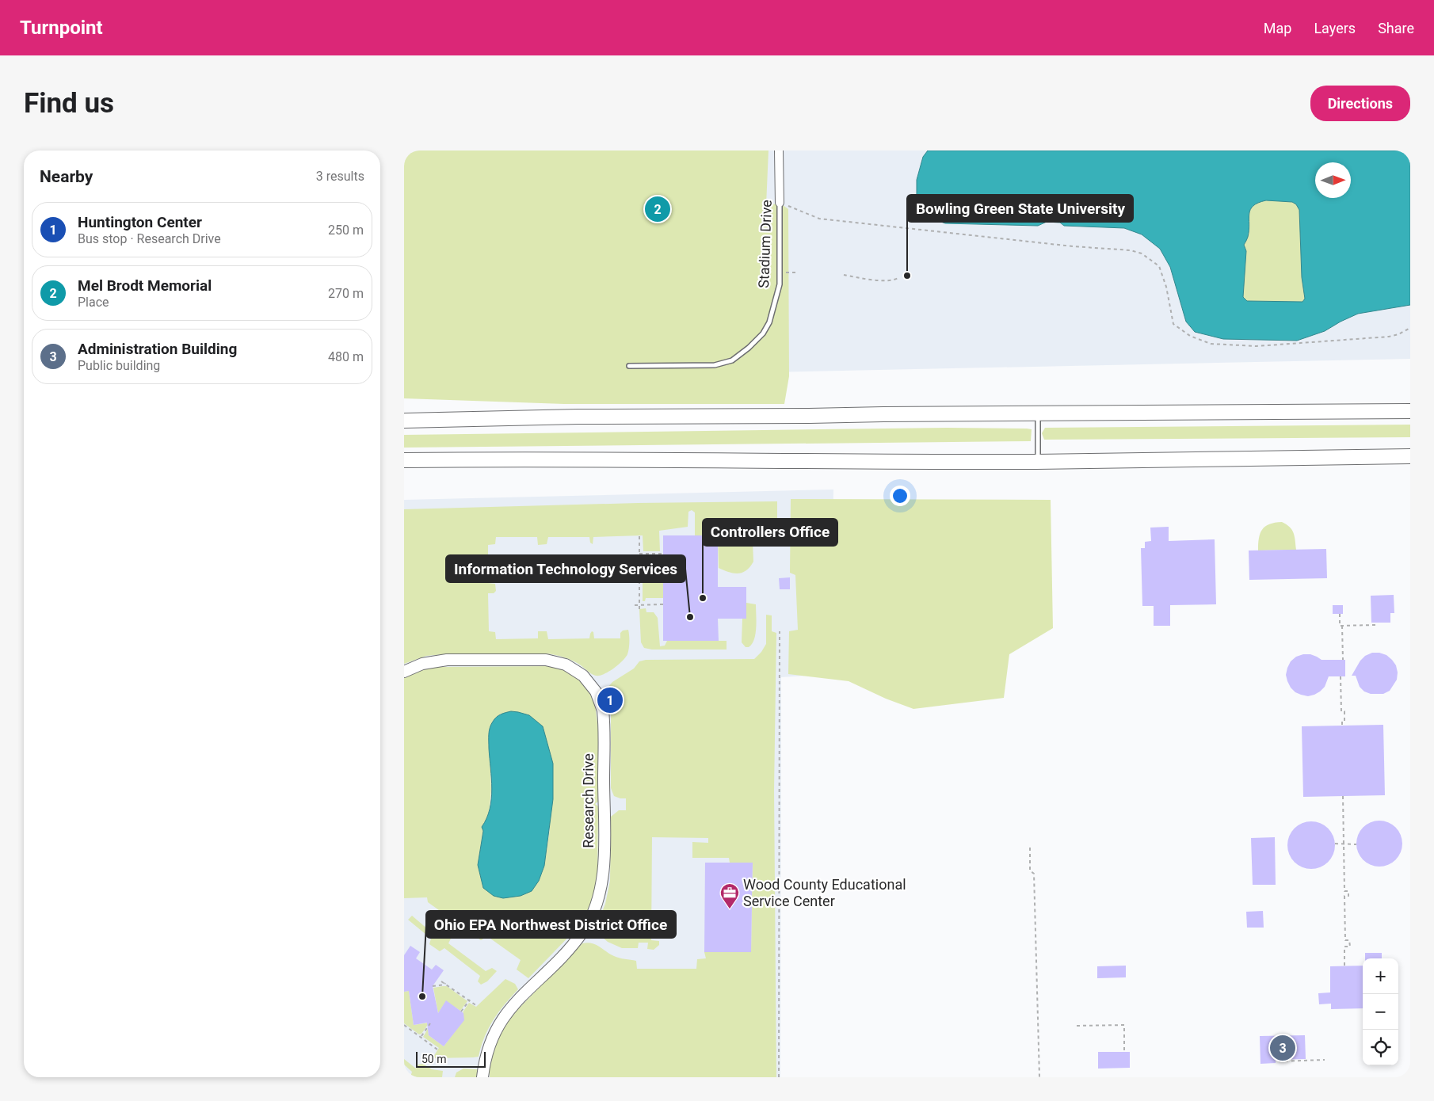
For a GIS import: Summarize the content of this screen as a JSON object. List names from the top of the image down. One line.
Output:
{"streets":{"street":["Stadium Drive","Research Drive"]},"places":{"other":["Bowling Green State University","Controllers Office","Information Technology Services","Ohio EPA Northwest District Office"],"office":["Wood County Educational Service Center"]},"scale_bar":"50 m","north":"right","page":{"header":"Turnpoint","nav":["Map","Layers","Share"],"buttons":"Directions","title":"Find us","heading":["Nearby","3 results"],"pins":["2","1","3"],"list":[{"mark":"1","name":"Huntington Center","note":"Bus stop · Research Drive","value":"250 m"},{"mark":"2","name":"Mel Brodt Memorial","note":"Place","value":"270 m"},{"mark":"3","name":"Administration Building","note":"Public building","value":"480 m"}],"map_buttons":["+","−"],"scale":"50 m"}}
